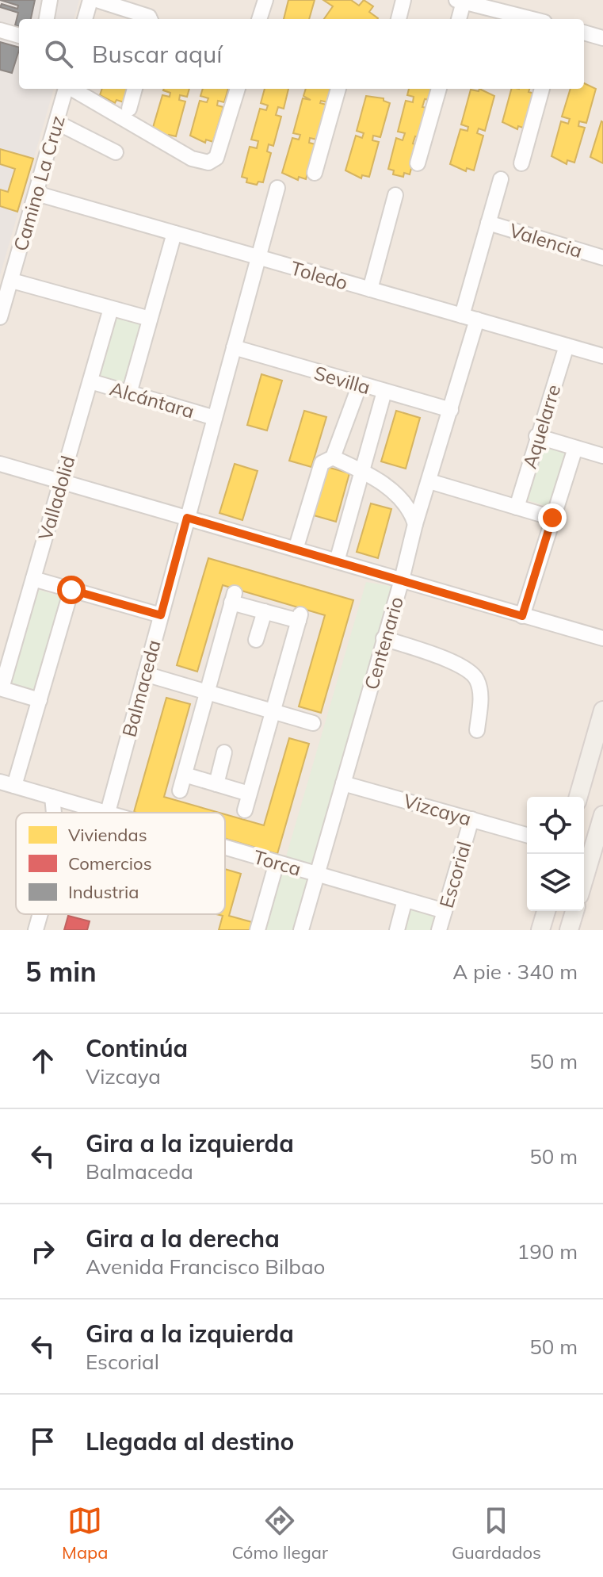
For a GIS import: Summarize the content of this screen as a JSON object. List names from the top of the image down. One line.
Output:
{"streets":{"street":["Camino La Cruz","Valencia","Toledo","Sevilla","Alcántara","Aquelarre","Valladolid","Centenario","Balmaceda","Vizcaya","Torca","Escorial"]},"crossings":[["Camino La Cruz","Toledo"],["Toledo","Aquelarre"],["Toledo","Centenario"],["Toledo","Balmaceda"],["Sevilla","Centenario"],["Sevilla","Balmaceda"],["Alcántara","Valladolid"],["Alcántara","Balmaceda"],["Centenario","Vizcaya"],["Centenario","Torca"],["Balmaceda","Torca"],["Vizcaya","Escorial"],["Torca","Escorial"]],"legend":["Viviendas","Comercios","Industria"],"page":{"search":"Buscar aquí","heading":["5 min","A pie · 340 m"],"list":[["Continúa","Vizcaya","50 m"],["Gira a la izquierda","Balmaceda","50 m"],["Gira a la derecha","Avenida Francisco Bilbao","190 m"],["Gira a la izquierda","Escorial","50 m"],"Llegada al destino"],"nav":["Mapa","Cómo llegar","Guardados"]}}
